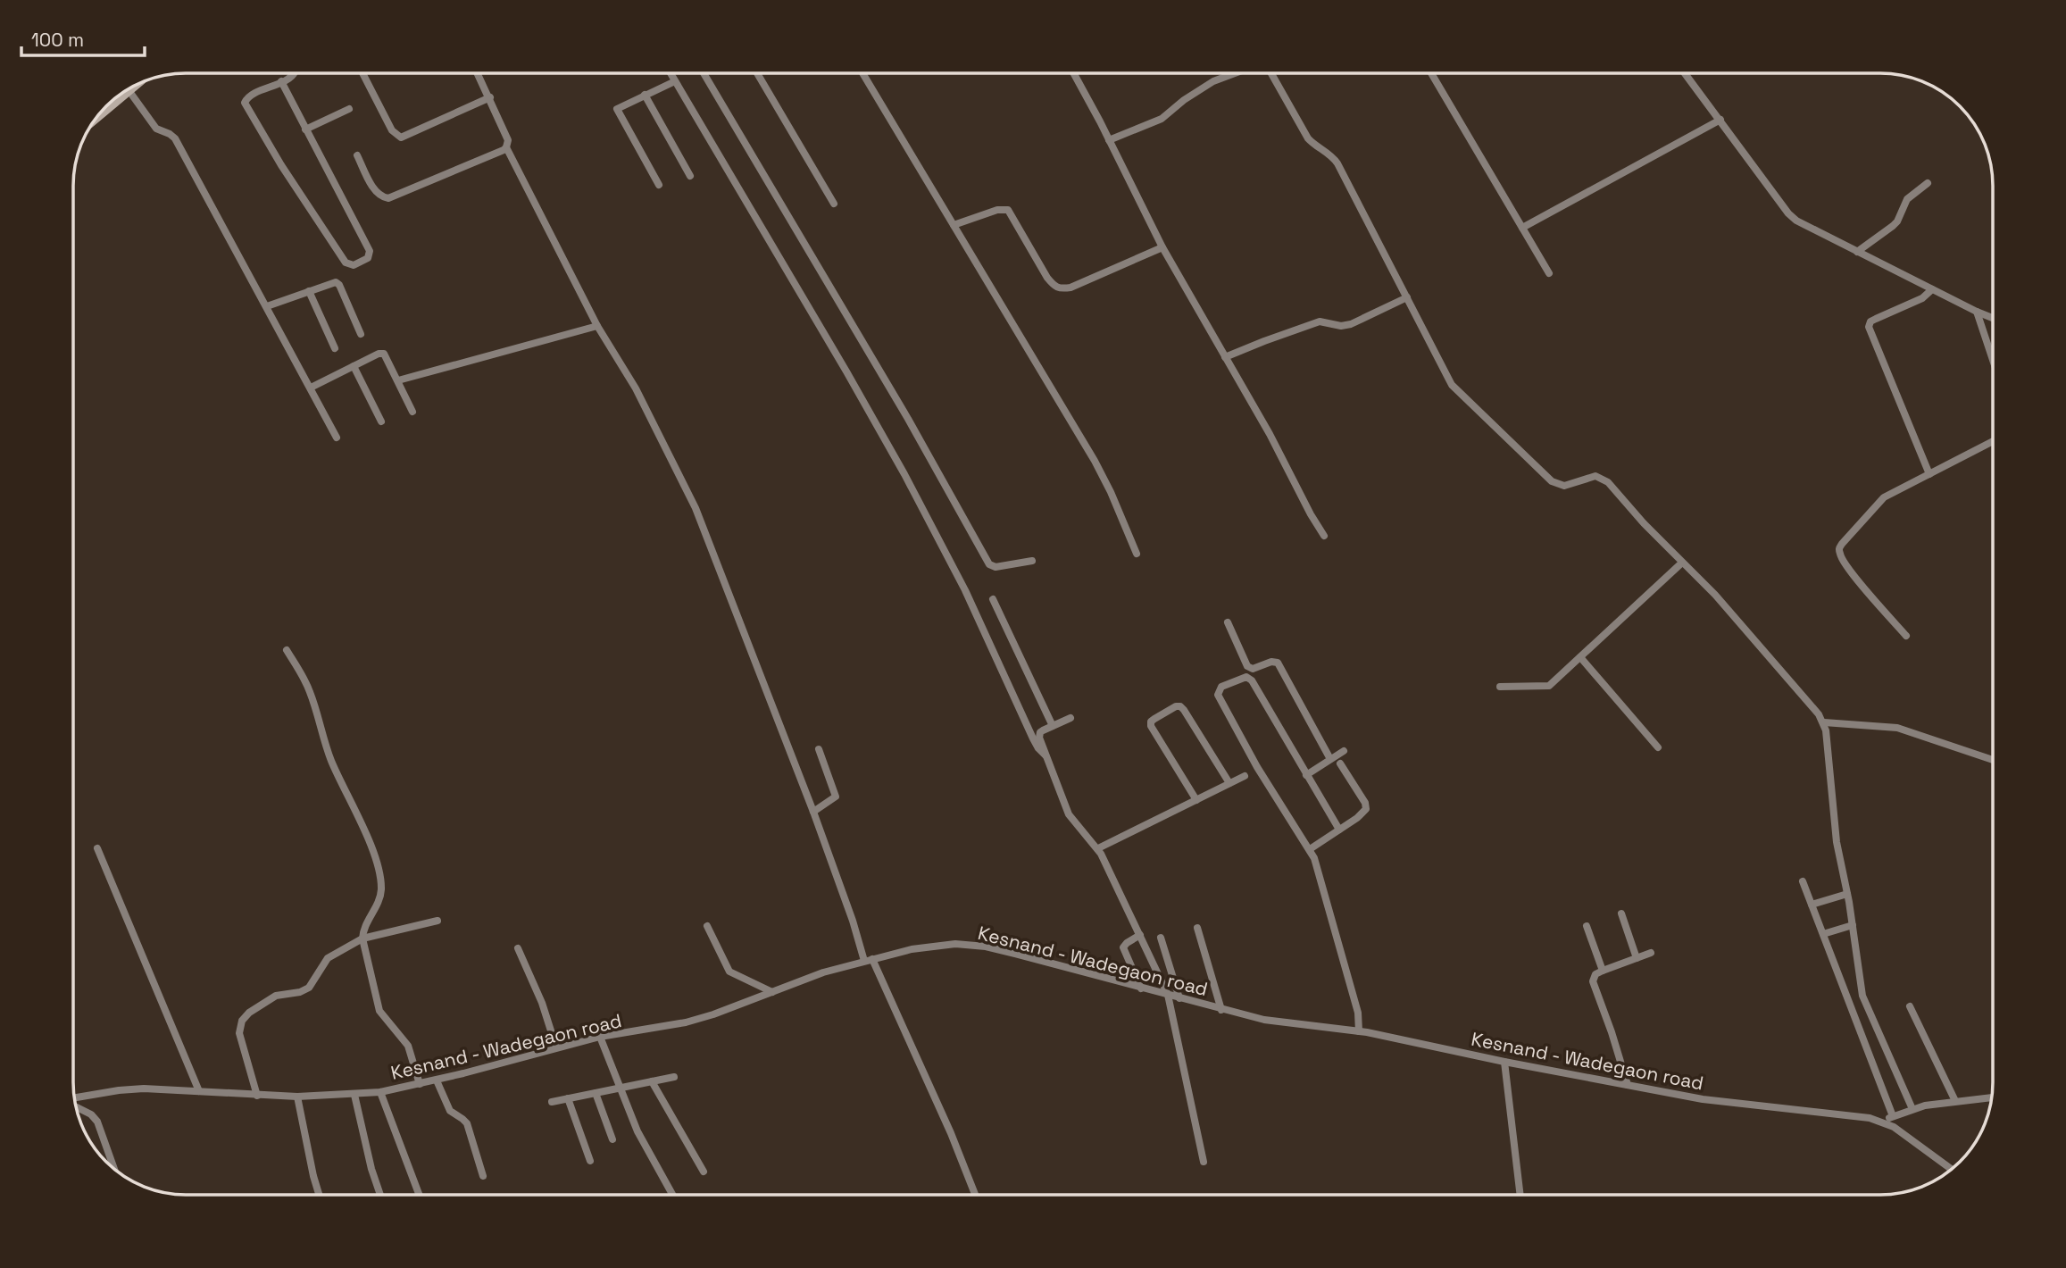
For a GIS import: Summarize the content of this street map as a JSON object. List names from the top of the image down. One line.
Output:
{"streets":{"street":["Kesnand - Wadegaon road"]},"scale_bar":"100 m"}
